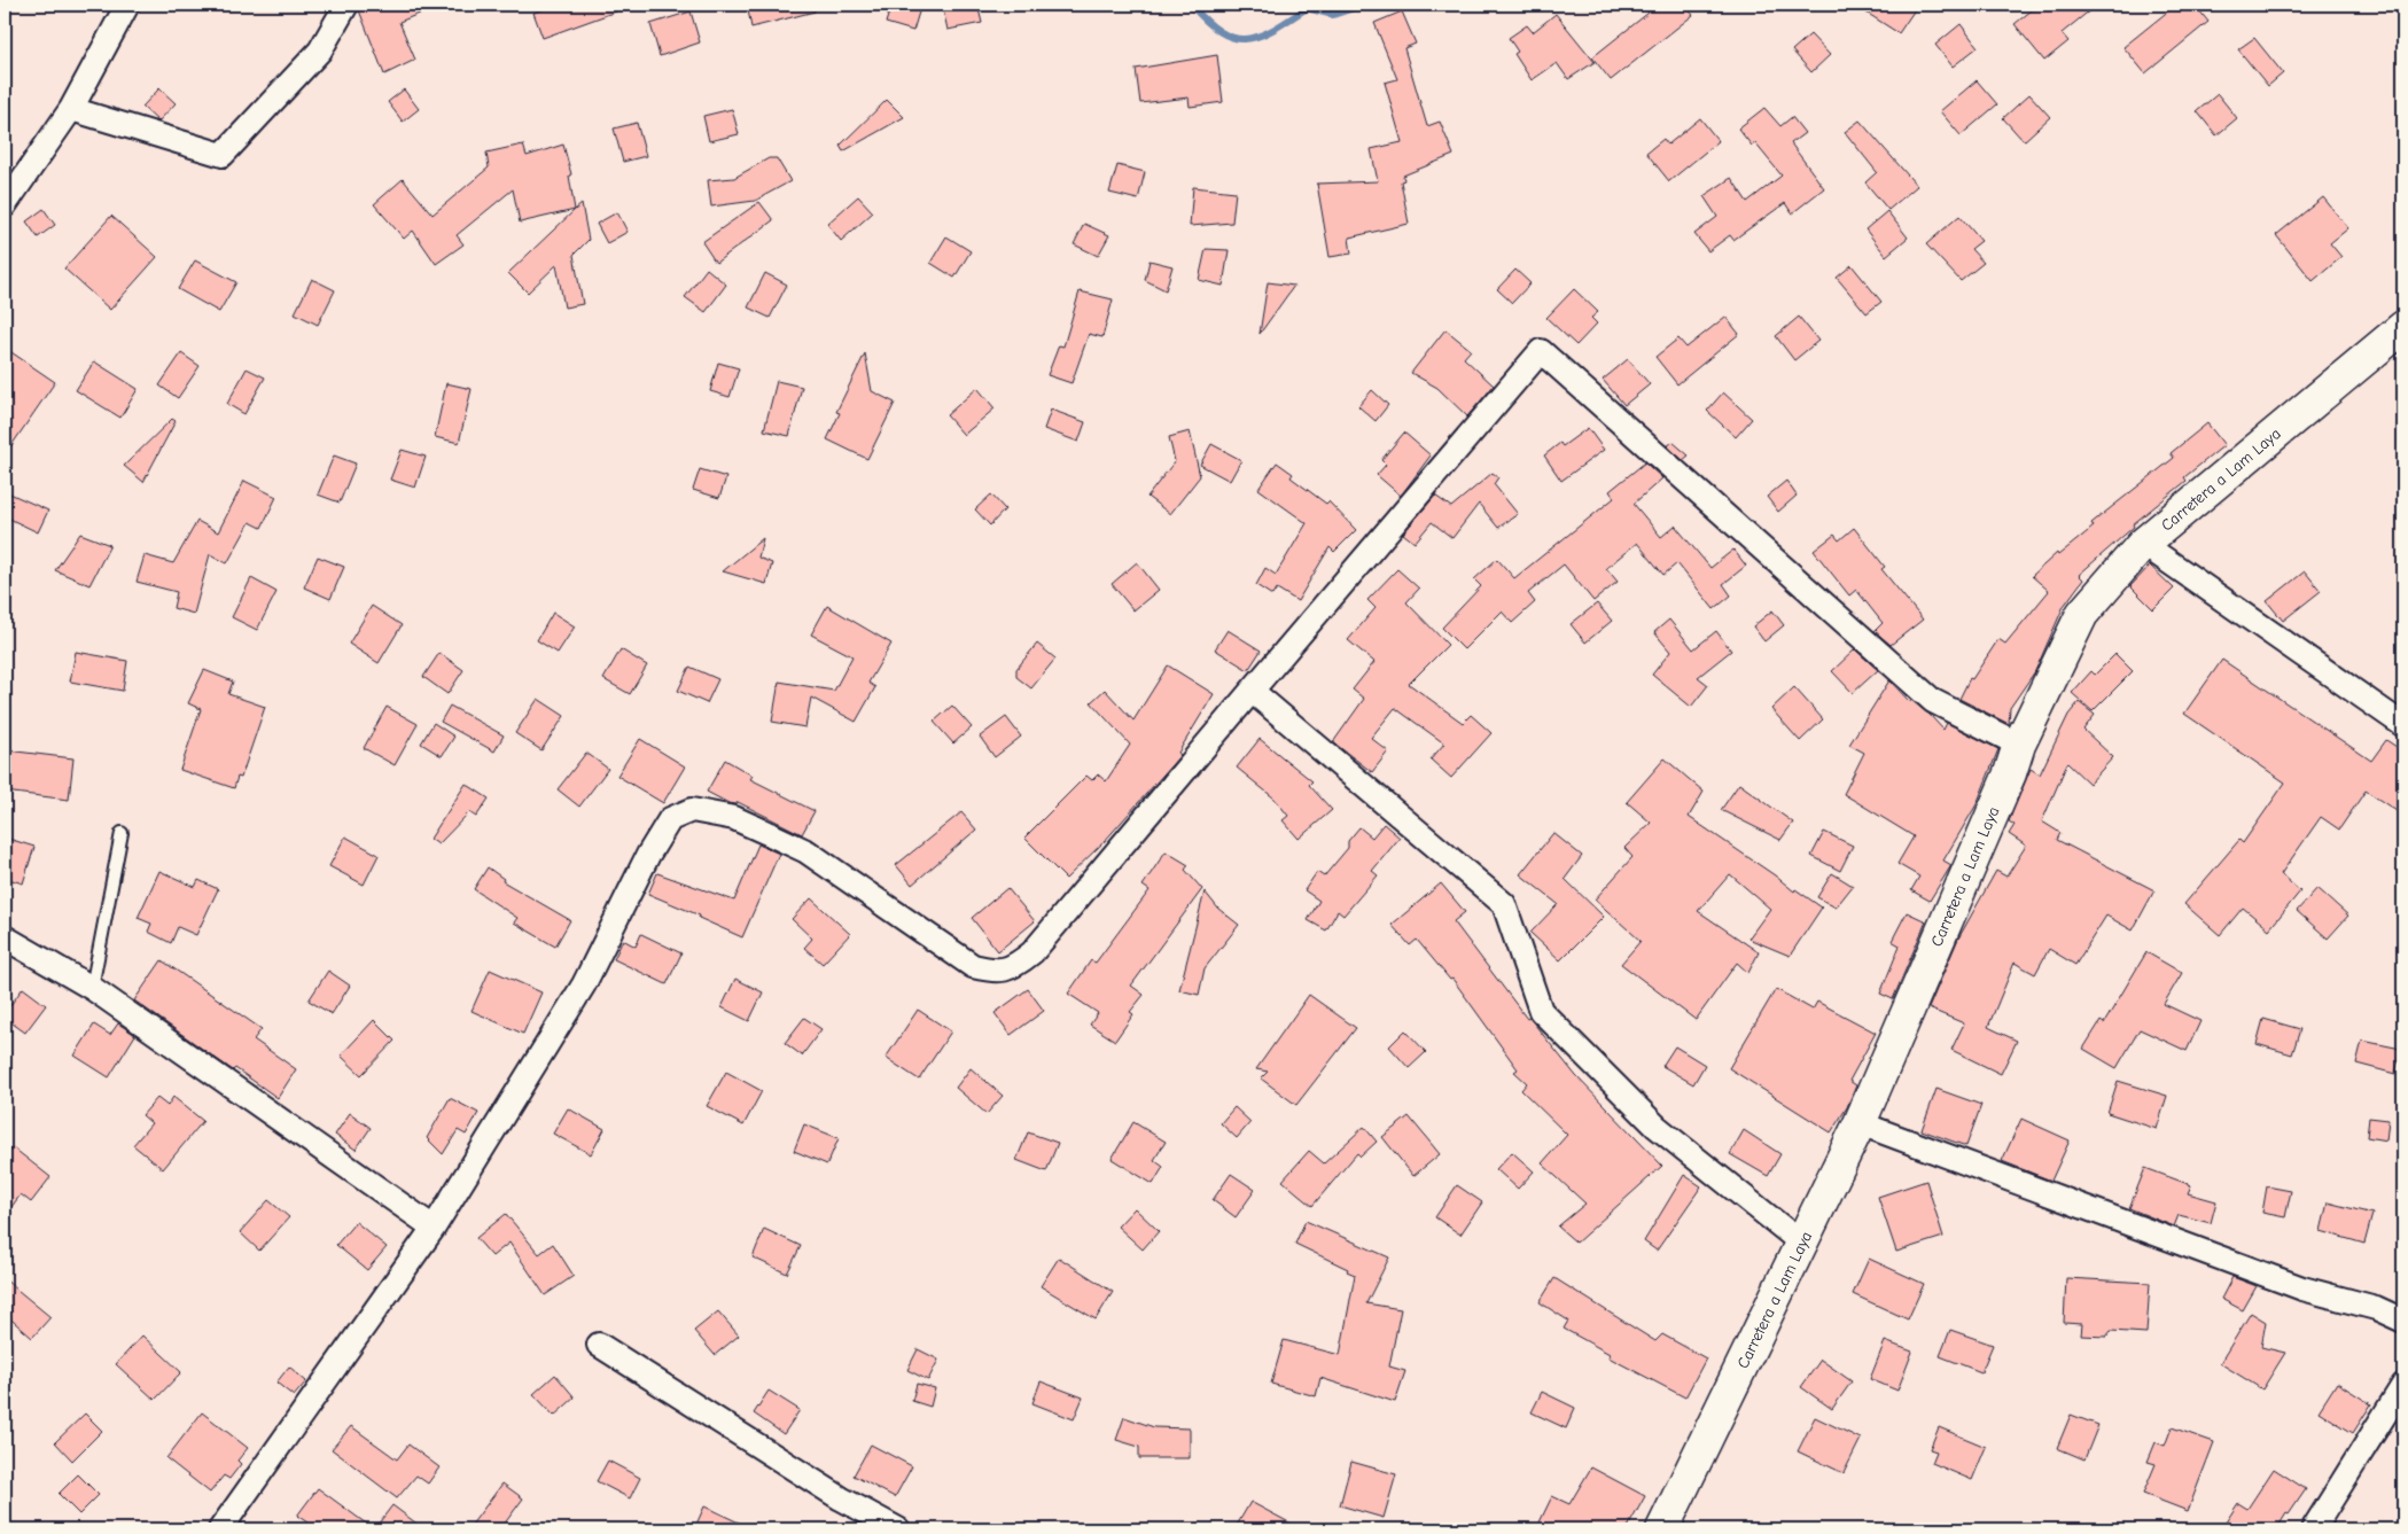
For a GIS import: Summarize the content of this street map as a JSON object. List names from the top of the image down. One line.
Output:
{"streets":{"main road":["Carretera a Lam Laya"]}}
